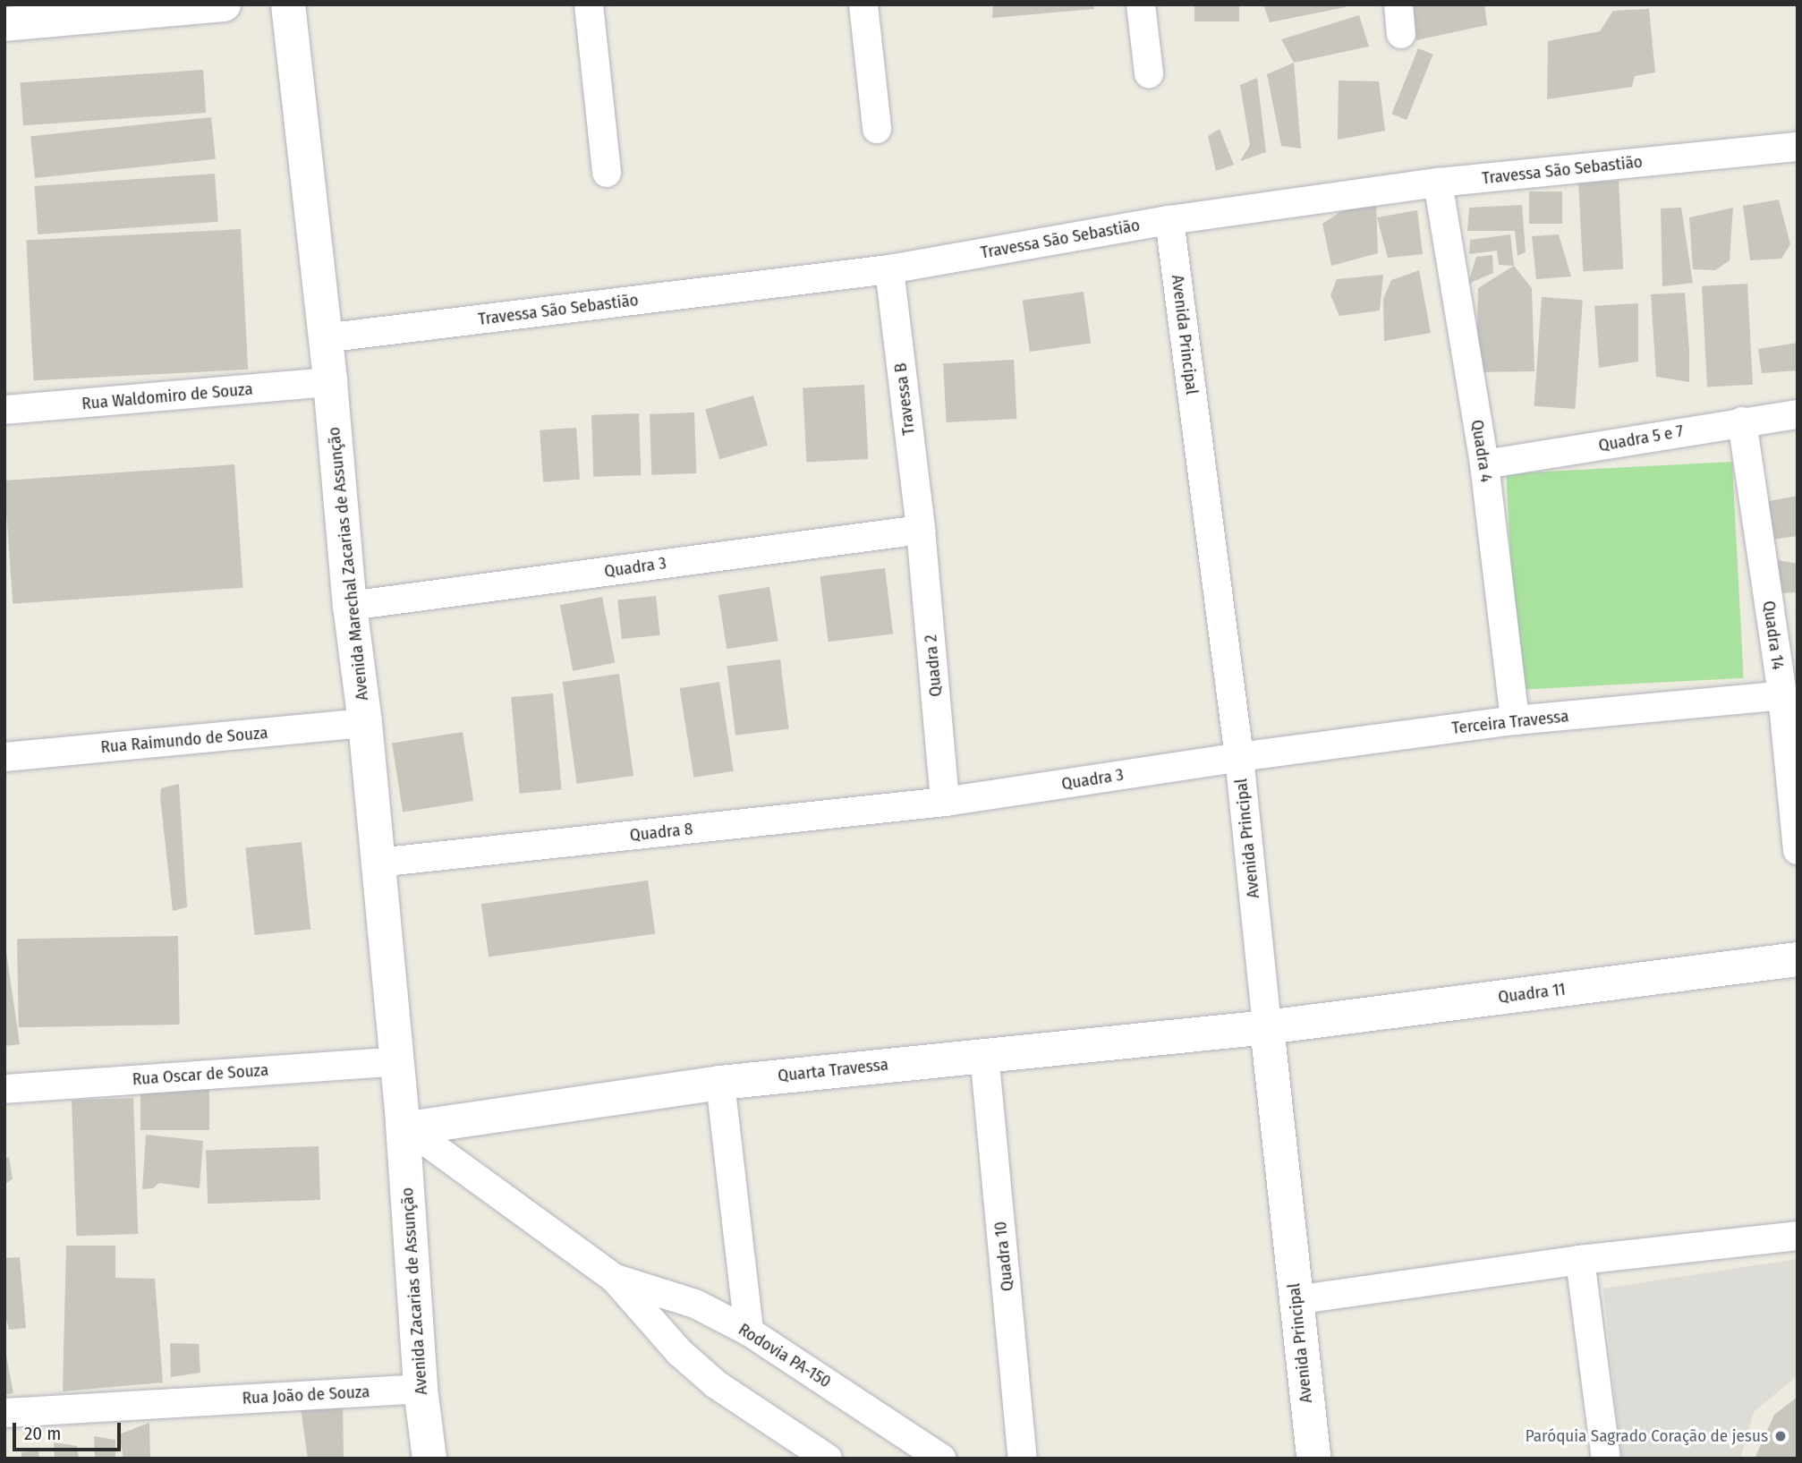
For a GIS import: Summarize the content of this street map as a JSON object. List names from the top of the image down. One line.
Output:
{"streets":{"street":["Travessa São Sebastião","Avenida Principal","Rua Waldomiro de Souza","Travessa B","Quadra 5 e 7","Quadra 4","Avenida Marechal Zacarias de Assunção","Quadra 3","Quadra 14","Quadra 2","Terceira Travessa","Rua Raimundo de Souza","Quadra 8","Quadra 11","Quarta Travessa","Rua Oscar de Souza","Quadra 10","Avenida Zacarias de Assunção","Rodovia PA-150","Rua João de Souza"]},"crossings":[["Travessa São Sebastião","Avenida Principal"],["Travessa São Sebastião","Travessa B"],["Travessa São Sebastião","Quadra 4"],["Travessa São Sebastião","Avenida Marechal Zacarias de Assunção"],["Avenida Principal","Quadra 3"],["Avenida Principal","Terceira Travessa"],["Avenida Principal","Quadra 11"],["Avenida Principal","Quarta Travessa"],["Rua Waldomiro de Souza","Avenida Marechal Zacarias de Assunção"],["Travessa B","Quadra 3"],["Travessa B","Quadra 2"],["Quadra 5 e 7","Quadra 4"],["Quadra 5 e 7","Quadra 14"],["Quadra 4","Terceira Travessa"],["Avenida Marechal Zacarias de Assunção","Quadra 3"],["Avenida Marechal Zacarias de Assunção","Rua Raimundo de Souza"],["Avenida Marechal Zacarias de Assunção","Quadra 8"],["Avenida Marechal Zacarias de Assunção","Quarta Travessa"],["Avenida Marechal Zacarias de Assunção","Rua Oscar de Souza"],["Avenida Marechal Zacarias de Assunção","Avenida Zacarias de Assunção"],["Avenida Marechal Zacarias de Assunção","Rodovia PA-150"],["Quadra 3","Quadra 2"],["Quadra 3","Terceira Travessa"],["Quadra 3","Quadra 8"],["Quadra 14","Terceira Travessa"],["Quadra 2","Quadra 8"],["Quadra 11","Quarta Travessa"],["Quarta Travessa","Quadra 10"],["Quarta Travessa","Avenida Zacarias de Assunção"],["Quarta Travessa","Rodovia PA-150"],["Avenida Zacarias de Assunção","Rodovia PA-150"],["Avenida Zacarias de Assunção","Rua João de Souza"]],"places":["Paróquia Sagrado Coração de jesus"],"scale_bar":"20 m"}
